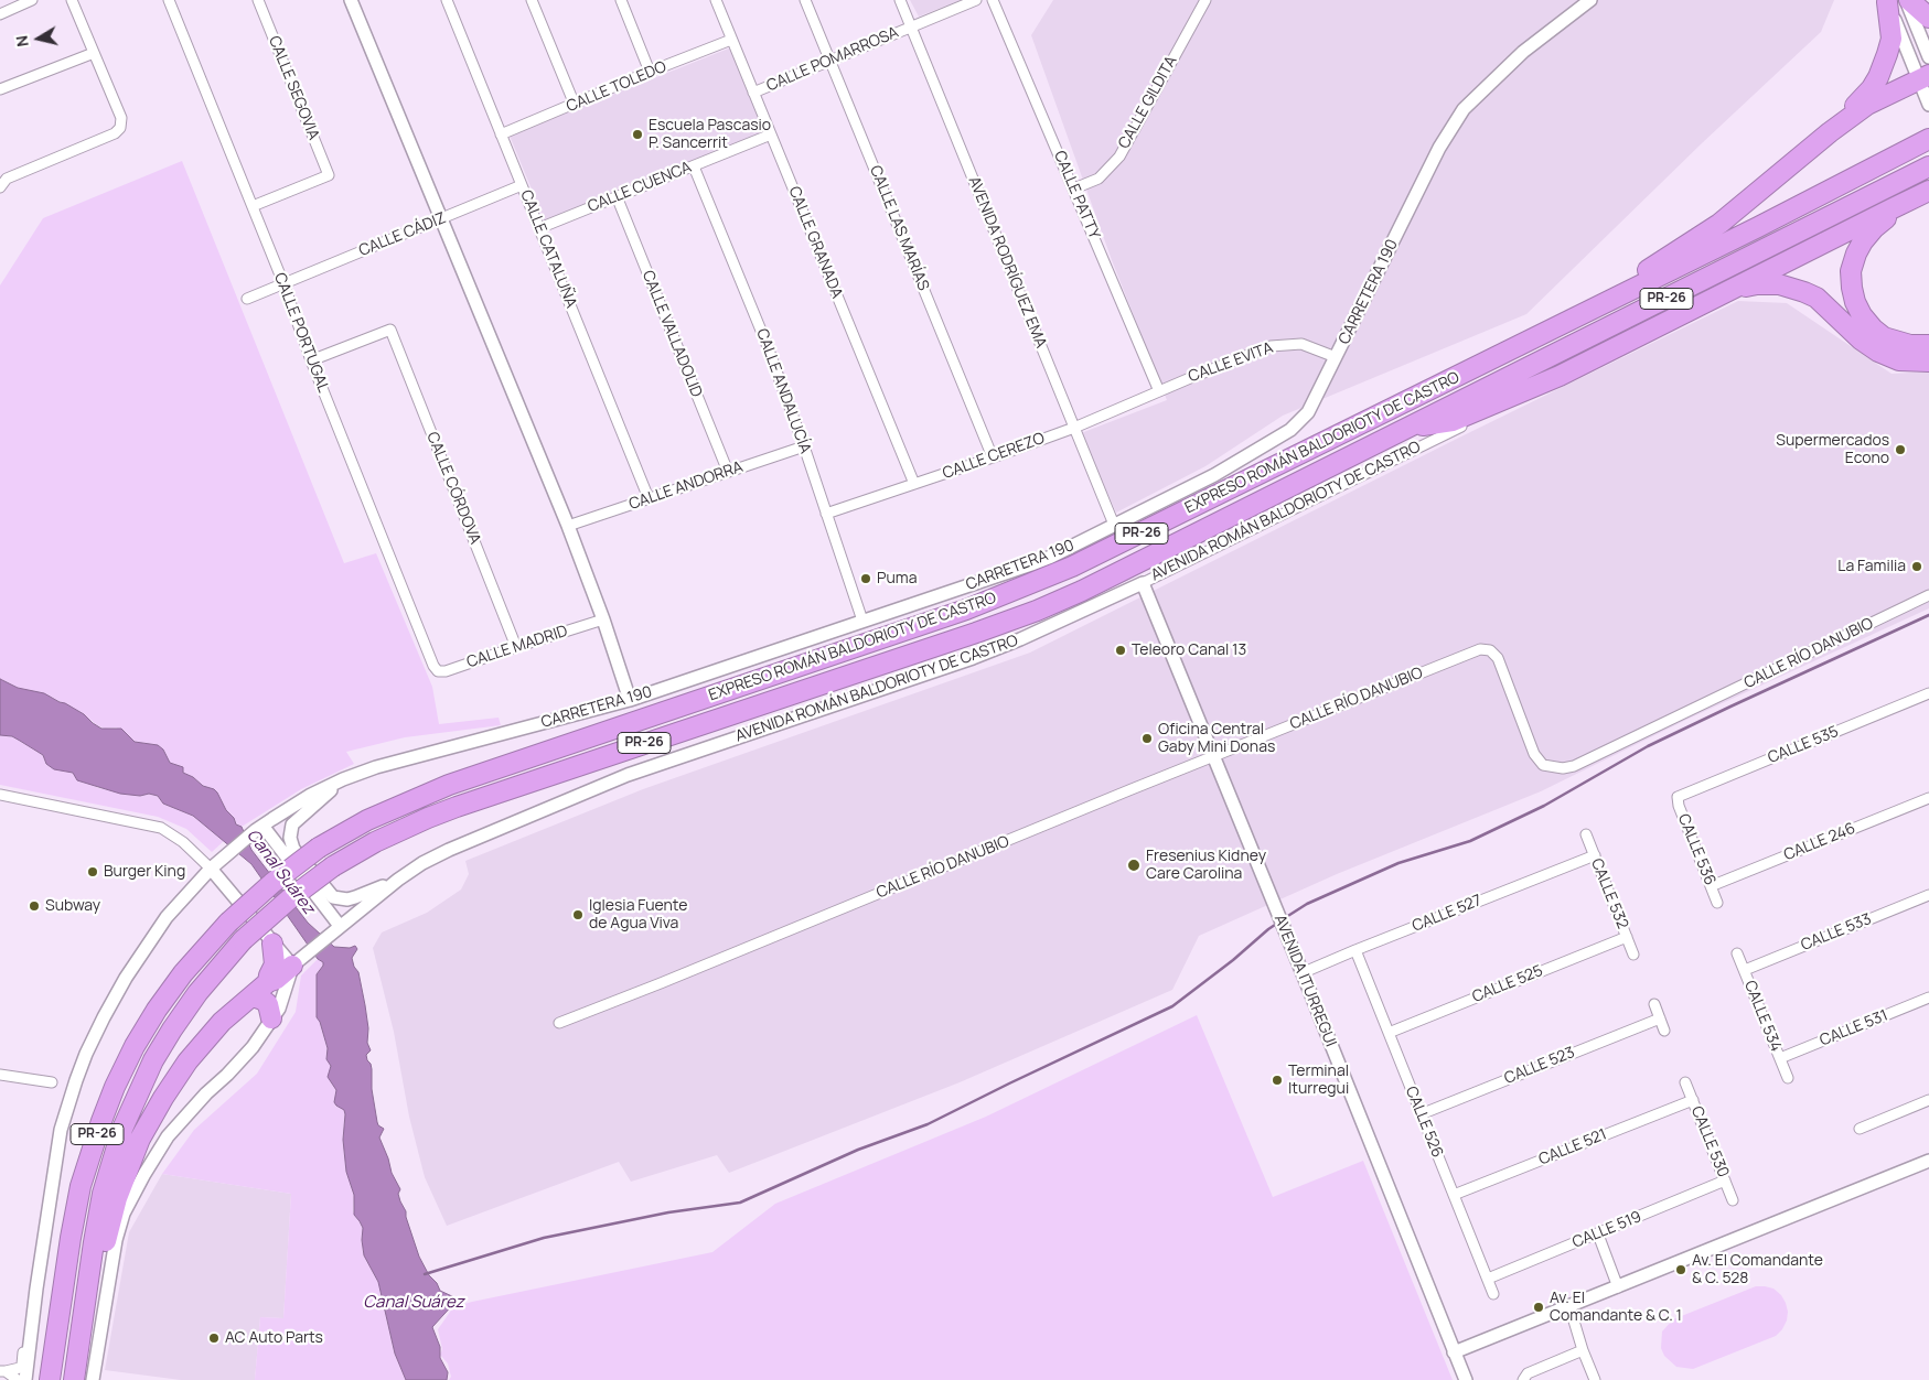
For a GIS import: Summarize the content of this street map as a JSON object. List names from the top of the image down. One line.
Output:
{"streets":{"highway":["PR-26","EXPRESO ROMÁN BALDORIOTY DE CASTRO"],"street":["CALLE POMARROSA","CALLE TOLEDO","CALLE SEGOVIA","CALLE GILDITA","CALLE CUENCA","CALLE PATTY","CALLE LAS MARÍAS","CALLE CÁDIZ","CALLE GRANADA","CALLE CATALUÑA","AVENIDA RODRÍGUEZ EMA","CARRETERA 190","CALLE PORTUGAL","CALLE VALLADOLID","CALLE EVITA","CALLE ANDALUCÍA","CALLE CEREZO","CALLE ANDORRA","CALLE CÓRDOVA","AVENIDA ROMÁN BALDORIOTY DE CASTRO","CALLE MADRID","CALLE RÍO DANUBIO","CALLE 535","CALLE 246","CALLE 536","CALLE 532","CALLE 527","CALLE 533","AVENIDA ITURREGUI","CALLE 525","CALLE 534","CALLE 531","CALLE 523","CALLE 526","CALLE 530","CALLE 521","CALLE 519"]},"crossings":[["CALLE POMARROSA","CALLE LAS MARÍAS"],["CALLE POMARROSA","CALLE GRANADA"],["CALLE POMARROSA","AVENIDA RODRÍGUEZ EMA"],["CALLE TOLEDO","CALLE GRANADA"],["CALLE TOLEDO","CALLE CATALUÑA"],["CALLE SEGOVIA","CALLE PORTUGAL"],["CALLE GILDITA","CALLE PATTY"],["CALLE CUENCA","CALLE GRANADA"],["CALLE CUENCA","CALLE CATALUÑA"],["CALLE CUENCA","CALLE VALLADOLID"],["CALLE CUENCA","CALLE ANDALUCÍA"],["CALLE PATTY","CALLE EVITA"],["CALLE PATTY","CALLE CEREZO"],["CALLE LAS MARÍAS","CALLE CEREZO"],["CALLE CÁDIZ","CALLE CATALUÑA"],["CALLE CÁDIZ","CALLE PORTUGAL"],["CALLE GRANADA","CALLE CEREZO"],["CALLE CATALUÑA","CALLE ANDORRA"],["AVENIDA RODRÍGUEZ EMA","CARRETERA 190"],["AVENIDA RODRÍGUEZ EMA","CALLE CEREZO"],["CARRETERA 190","CALLE EVITA"],["CARRETERA 190","CALLE ANDALUCÍA"],["CALLE PORTUGAL","CALLE CÓRDOVA"],["CALLE PORTUGAL","CALLE MADRID"],["CALLE VALLADOLID","CALLE ANDORRA"],["CALLE EVITA","CALLE CEREZO"],["CALLE ANDALUCÍA","CALLE CEREZO"],["CALLE ANDALUCÍA","CALLE ANDORRA"],["CALLE CÓRDOVA","CALLE MADRID"],["AVENIDA ROMÁN BALDORIOTY DE CASTRO","AVENIDA ITURREGUI"],["CALLE RÍO DANUBIO","AVENIDA ITURREGUI"],["CALLE 535","CALLE 536"],["CALLE 246","CALLE 536"],["CALLE 532","CALLE 527"],["CALLE 532","CALLE 525"],["CALLE 527","AVENIDA ITURREGUI"],["CALLE 527","CALLE 526"],["CALLE 533","CALLE 534"],["CALLE 525","CALLE 526"],["CALLE 534","CALLE 531"],["CALLE 523","CALLE 526"],["CALLE 526","CALLE 521"],["CALLE 526","CALLE 519"],["CALLE 530","CALLE 521"],["CALLE 530","CALLE 519"]],"water":["Canal Suárez"],"places":["Escuela Pascasio P. Sancerrit","Supermercados Econo","La Familia","Puma","Teleoro Canal 13","Oficina Central Gaby Mini Donas","Fresenius Kidney Care Carolina","Burger King","Subway","Iglesia Fuente de Agua Viva","Terminal Iturregui","Av. El Comandante & C. 528","Av. El Comandante & C. 1","AC Auto Parts"],"north":"left"}
